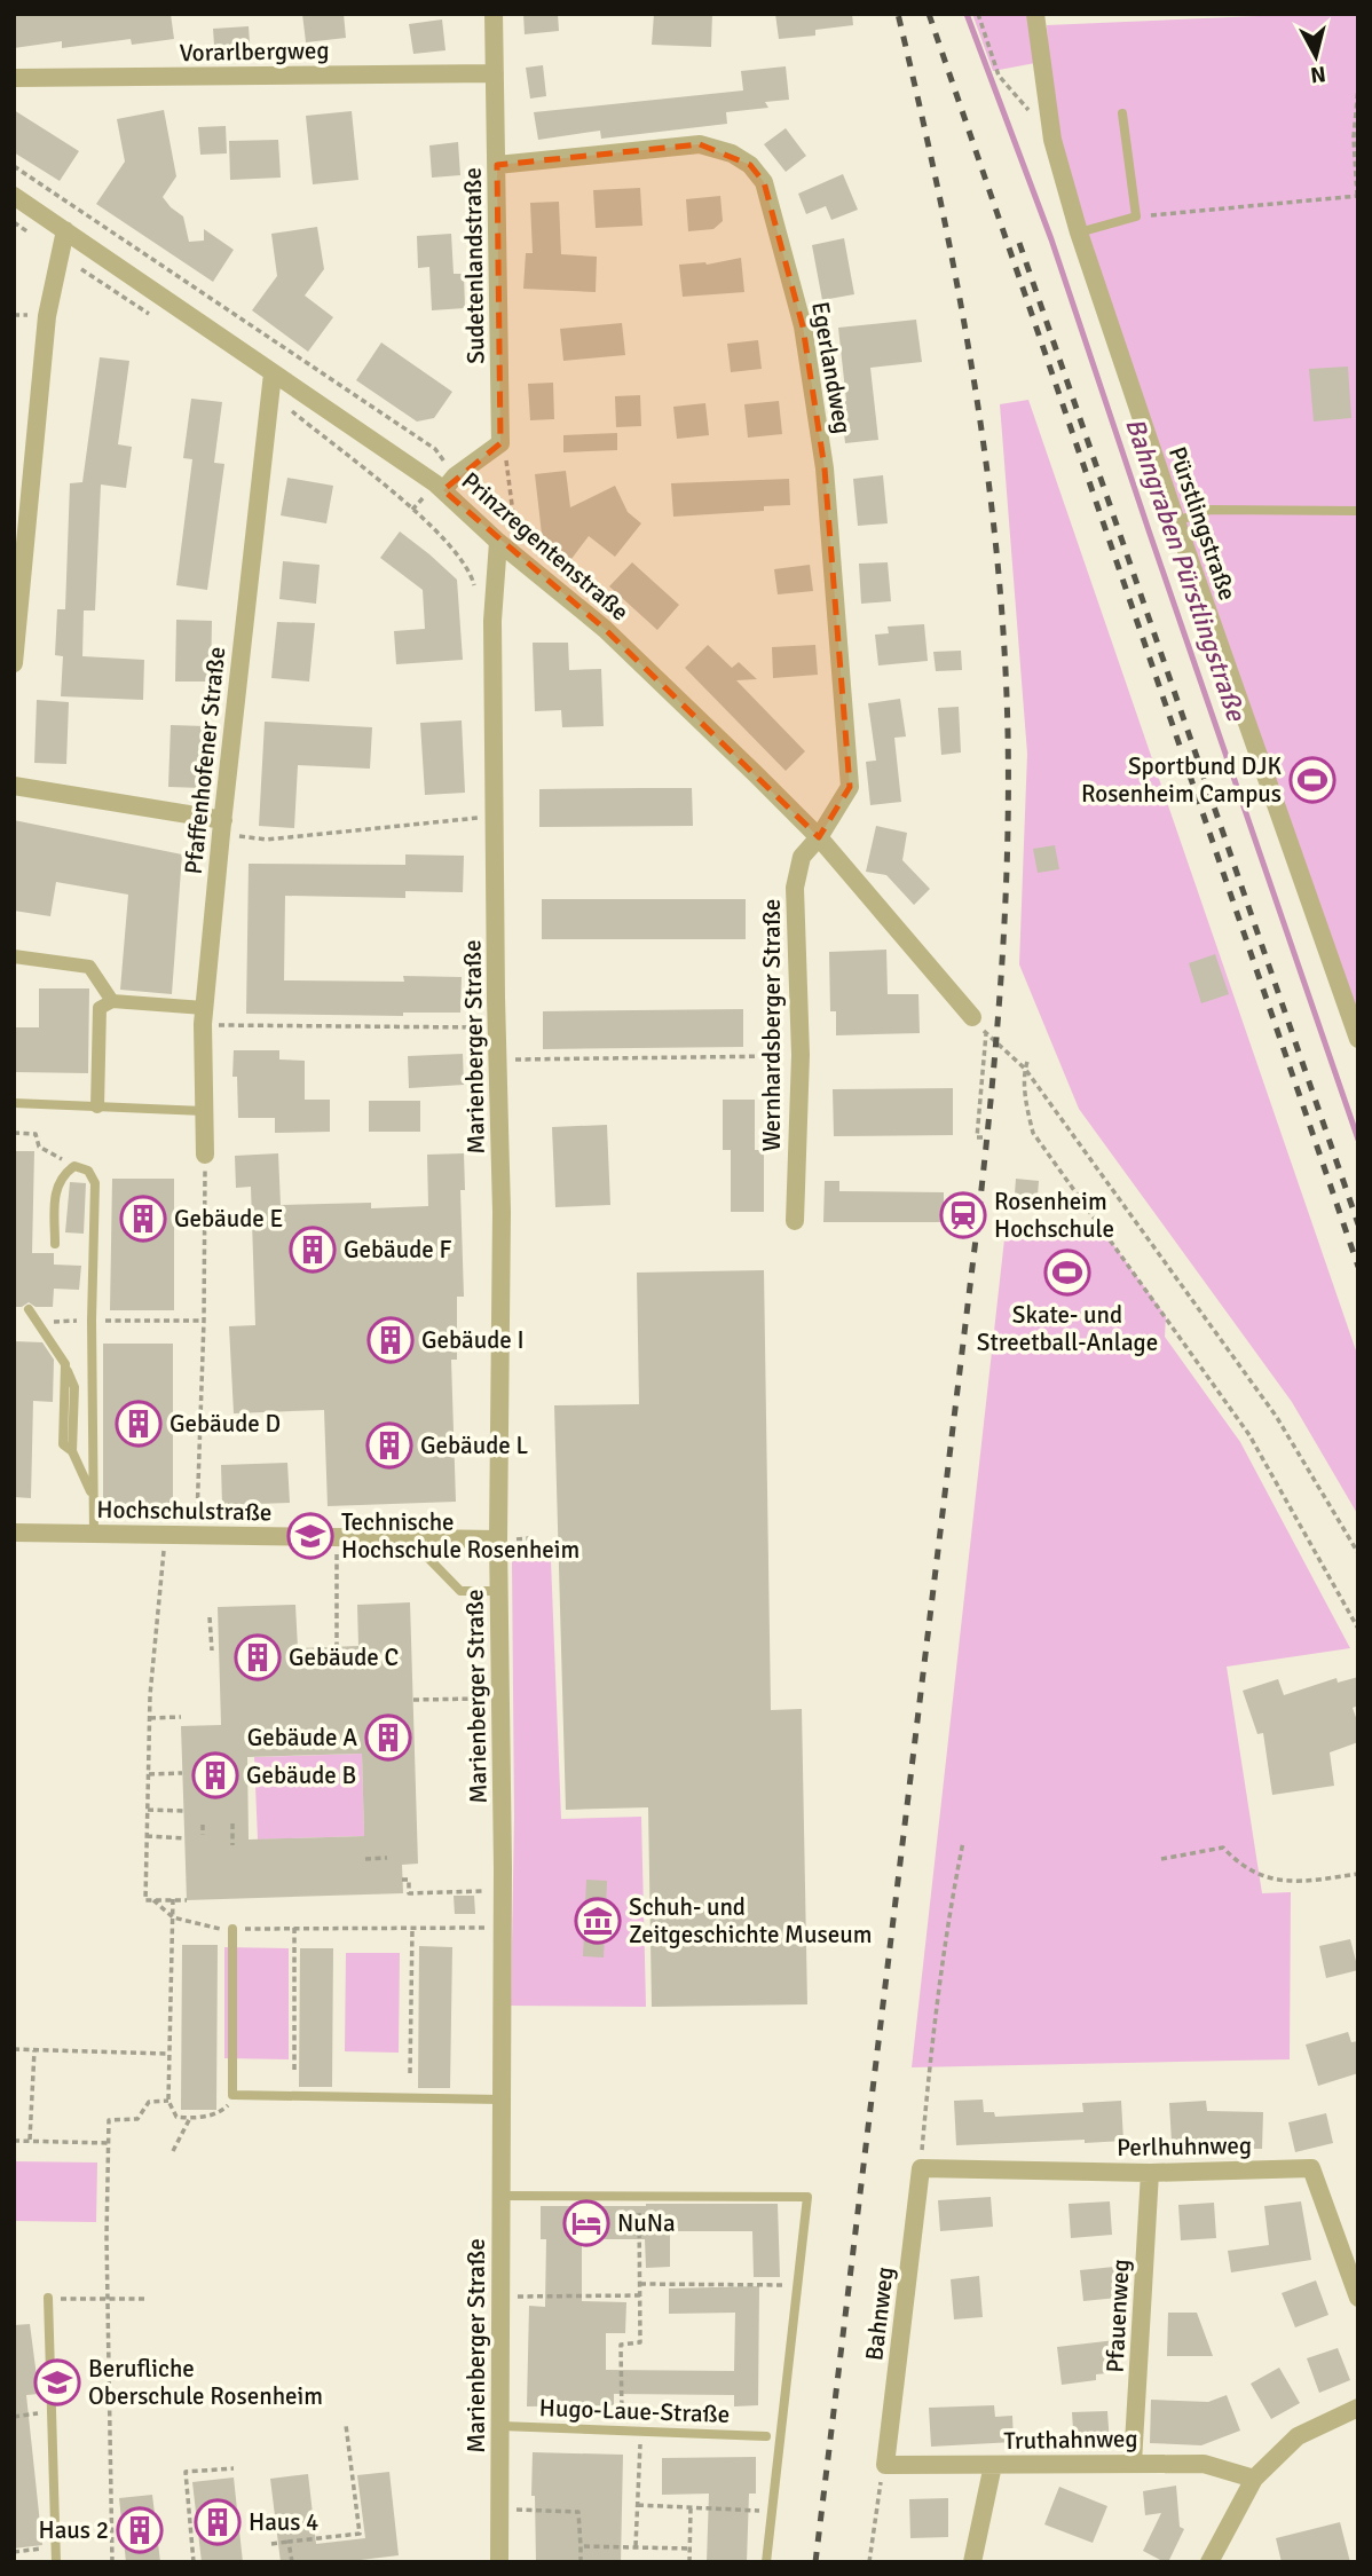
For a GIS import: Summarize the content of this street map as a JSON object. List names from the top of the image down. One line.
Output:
{"streets":{"street":["Vorarlbergweg","Sudetenlandstraße","Egerlandweg","Pürstlingstraße","Prinzregentenstraße","Pfaffenhofener Straße","Wernhardsberger Straße","Marienberger Straße","Hochschulstraße","Perlhuhnweg","Bahnweg","Pfauenweg","Truthahnweg"],"lane":["Hugo-Laue-Straße"]},"crossings":[["Vorarlbergweg","Sudetenlandstraße"],["Sudetenlandstraße","Egerlandweg"],["Egerlandweg","Prinzregentenstraße"],["Egerlandweg","Wernhardsberger Straße"],["Prinzregentenstraße","Pfaffenhofener Straße"],["Prinzregentenstraße","Wernhardsberger Straße"],["Prinzregentenstraße","Marienberger Straße"],["Marienberger Straße","Hochschulstraße"],["Marienberger Straße","Hugo-Laue-Straße"],["Perlhuhnweg","Bahnweg"],["Perlhuhnweg","Pfauenweg"],["Bahnweg","Truthahnweg"],["Pfauenweg","Truthahnweg"]],"water":["Bahngraben Pürstlingstraße"],"places":{"sports":["Sportbund DJK Rosenheim Campus","Skate- und Streetball-Anlage"],"station":["Rosenheim Hochschule"],"building":["Gebäude E","Gebäude F","Gebäude I","Gebäude D","Gebäude L","Gebäude C","Gebäude A","Gebäude B","Haus 4","Haus 2"],"school or university":["Technische Hochschule Rosenheim","Berufliche Oberschule Rosenheim"],"museum":["Schuh- und Zeitgeschichte Museum"],"hotel":["NuNa"]},"north":"bottom"}
